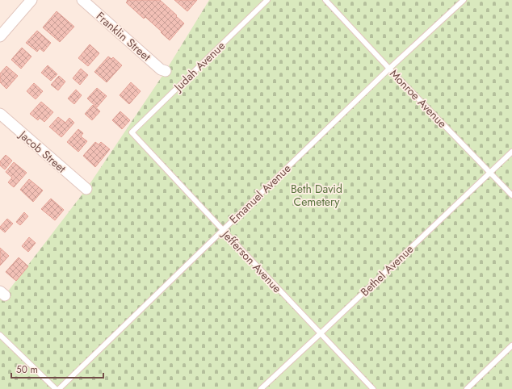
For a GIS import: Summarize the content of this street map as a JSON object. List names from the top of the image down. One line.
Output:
{"streets":{"street":["Franklin Street","Jacob Street"],"lane":["Judah Avenue","Monroe Avenue","Emanuel Avenue","Jefferson Avenue","Bethel Avenue"]},"crossings":[["Judah Avenue","Jefferson Avenue"],["Monroe Avenue","Emanuel Avenue"],["Monroe Avenue","Bethel Avenue"],["Emanuel Avenue","Jefferson Avenue"],["Jefferson Avenue","Bethel Avenue"]],"parks":["Beth David Cemetery"],"scale_bar":"50 m"}
